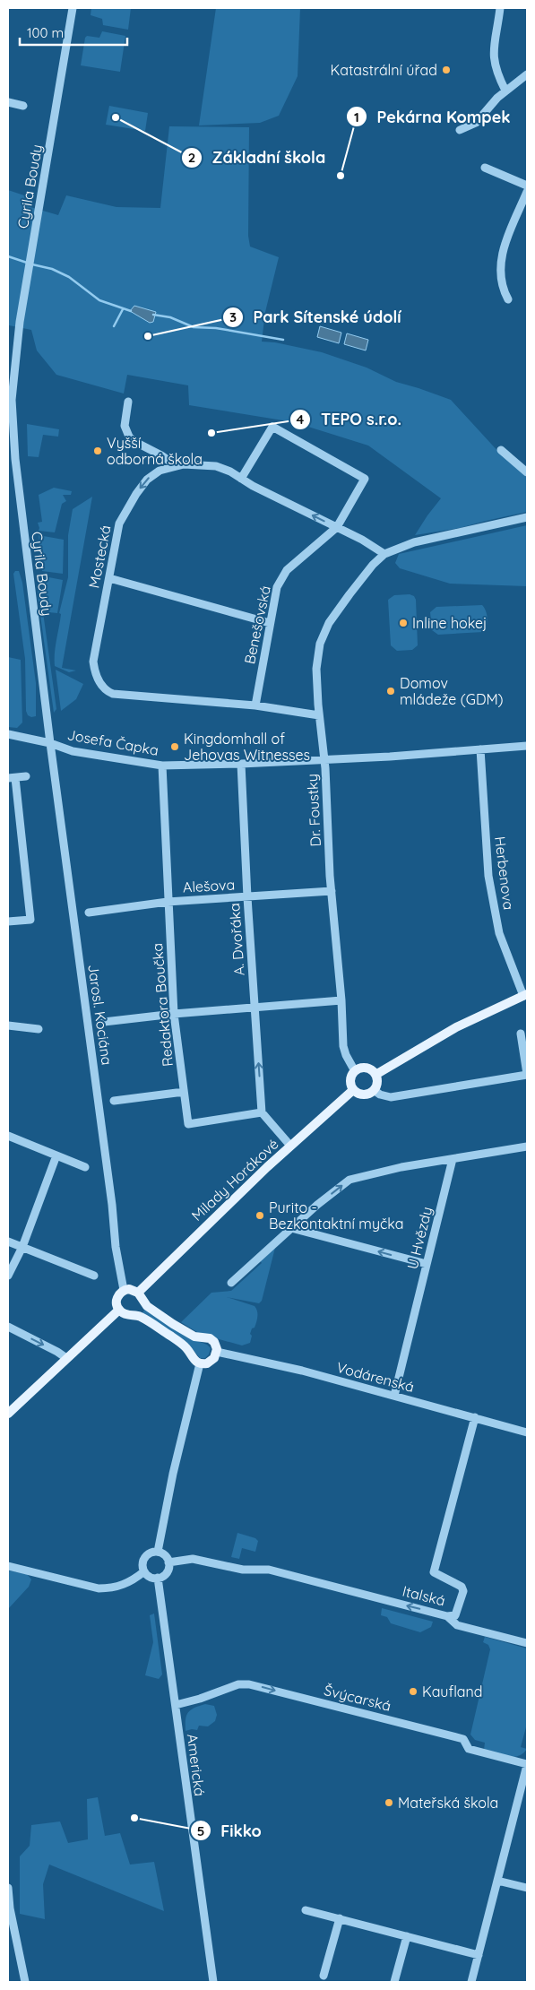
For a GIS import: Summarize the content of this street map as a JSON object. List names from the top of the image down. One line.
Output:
{"streets":{"main road":["Milady Horákové"],"street":["Cyrila Boudy","Mostecká","Benešovská","Josefa Čapka","Dr. Foustky","Herbenova","Alešova","A. Dvořáka","Redaktora Boučka","Jarosl. Kociána","U Hvězdy","Vodárenská","Italská","Švýcarská","Americká"]},"crossings":[["Cyrila Boudy","Josefa Čapka"],["Cyrila Boudy","Jarosl. Kociána"],["Mostecká","Benešovská"],["Mostecká","Dr. Foustky"],["Josefa Čapka","Dr. Foustky"],["Josefa Čapka","Herbenova"],["Josefa Čapka","A. Dvořáka"],["Josefa Čapka","Redaktora Boučka"],["Josefa Čapka","Jarosl. Kociána"],["Dr. Foustky","Alešova"],["Dr. Foustky","Milady Horákové"],["Alešova","A. Dvořáka"],["Alešova","Redaktora Boučka"],["A. Dvořáka","Redaktora Boučka"],["U Hvězdy","Vodárenská"],["Vodárenská","Italská"],["Italská","Americká"],["Švýcarská","Americká"]],"one_way":["Italská","Švýcarská"],"places":["Katastrální úřad","Základní škola","Pekárna Kompek","Park Sítenské údolí","TEPO s.r.o.","Vyšší odborná škola","Inline hokej","Domov mládeže (GDM)","Kingdomhall of Jehovas Witnesses","Purito - Bezkontaktní myčka","Kaufland","Mateřská škola","Fikko"],"scale_bar":"100 m"}
